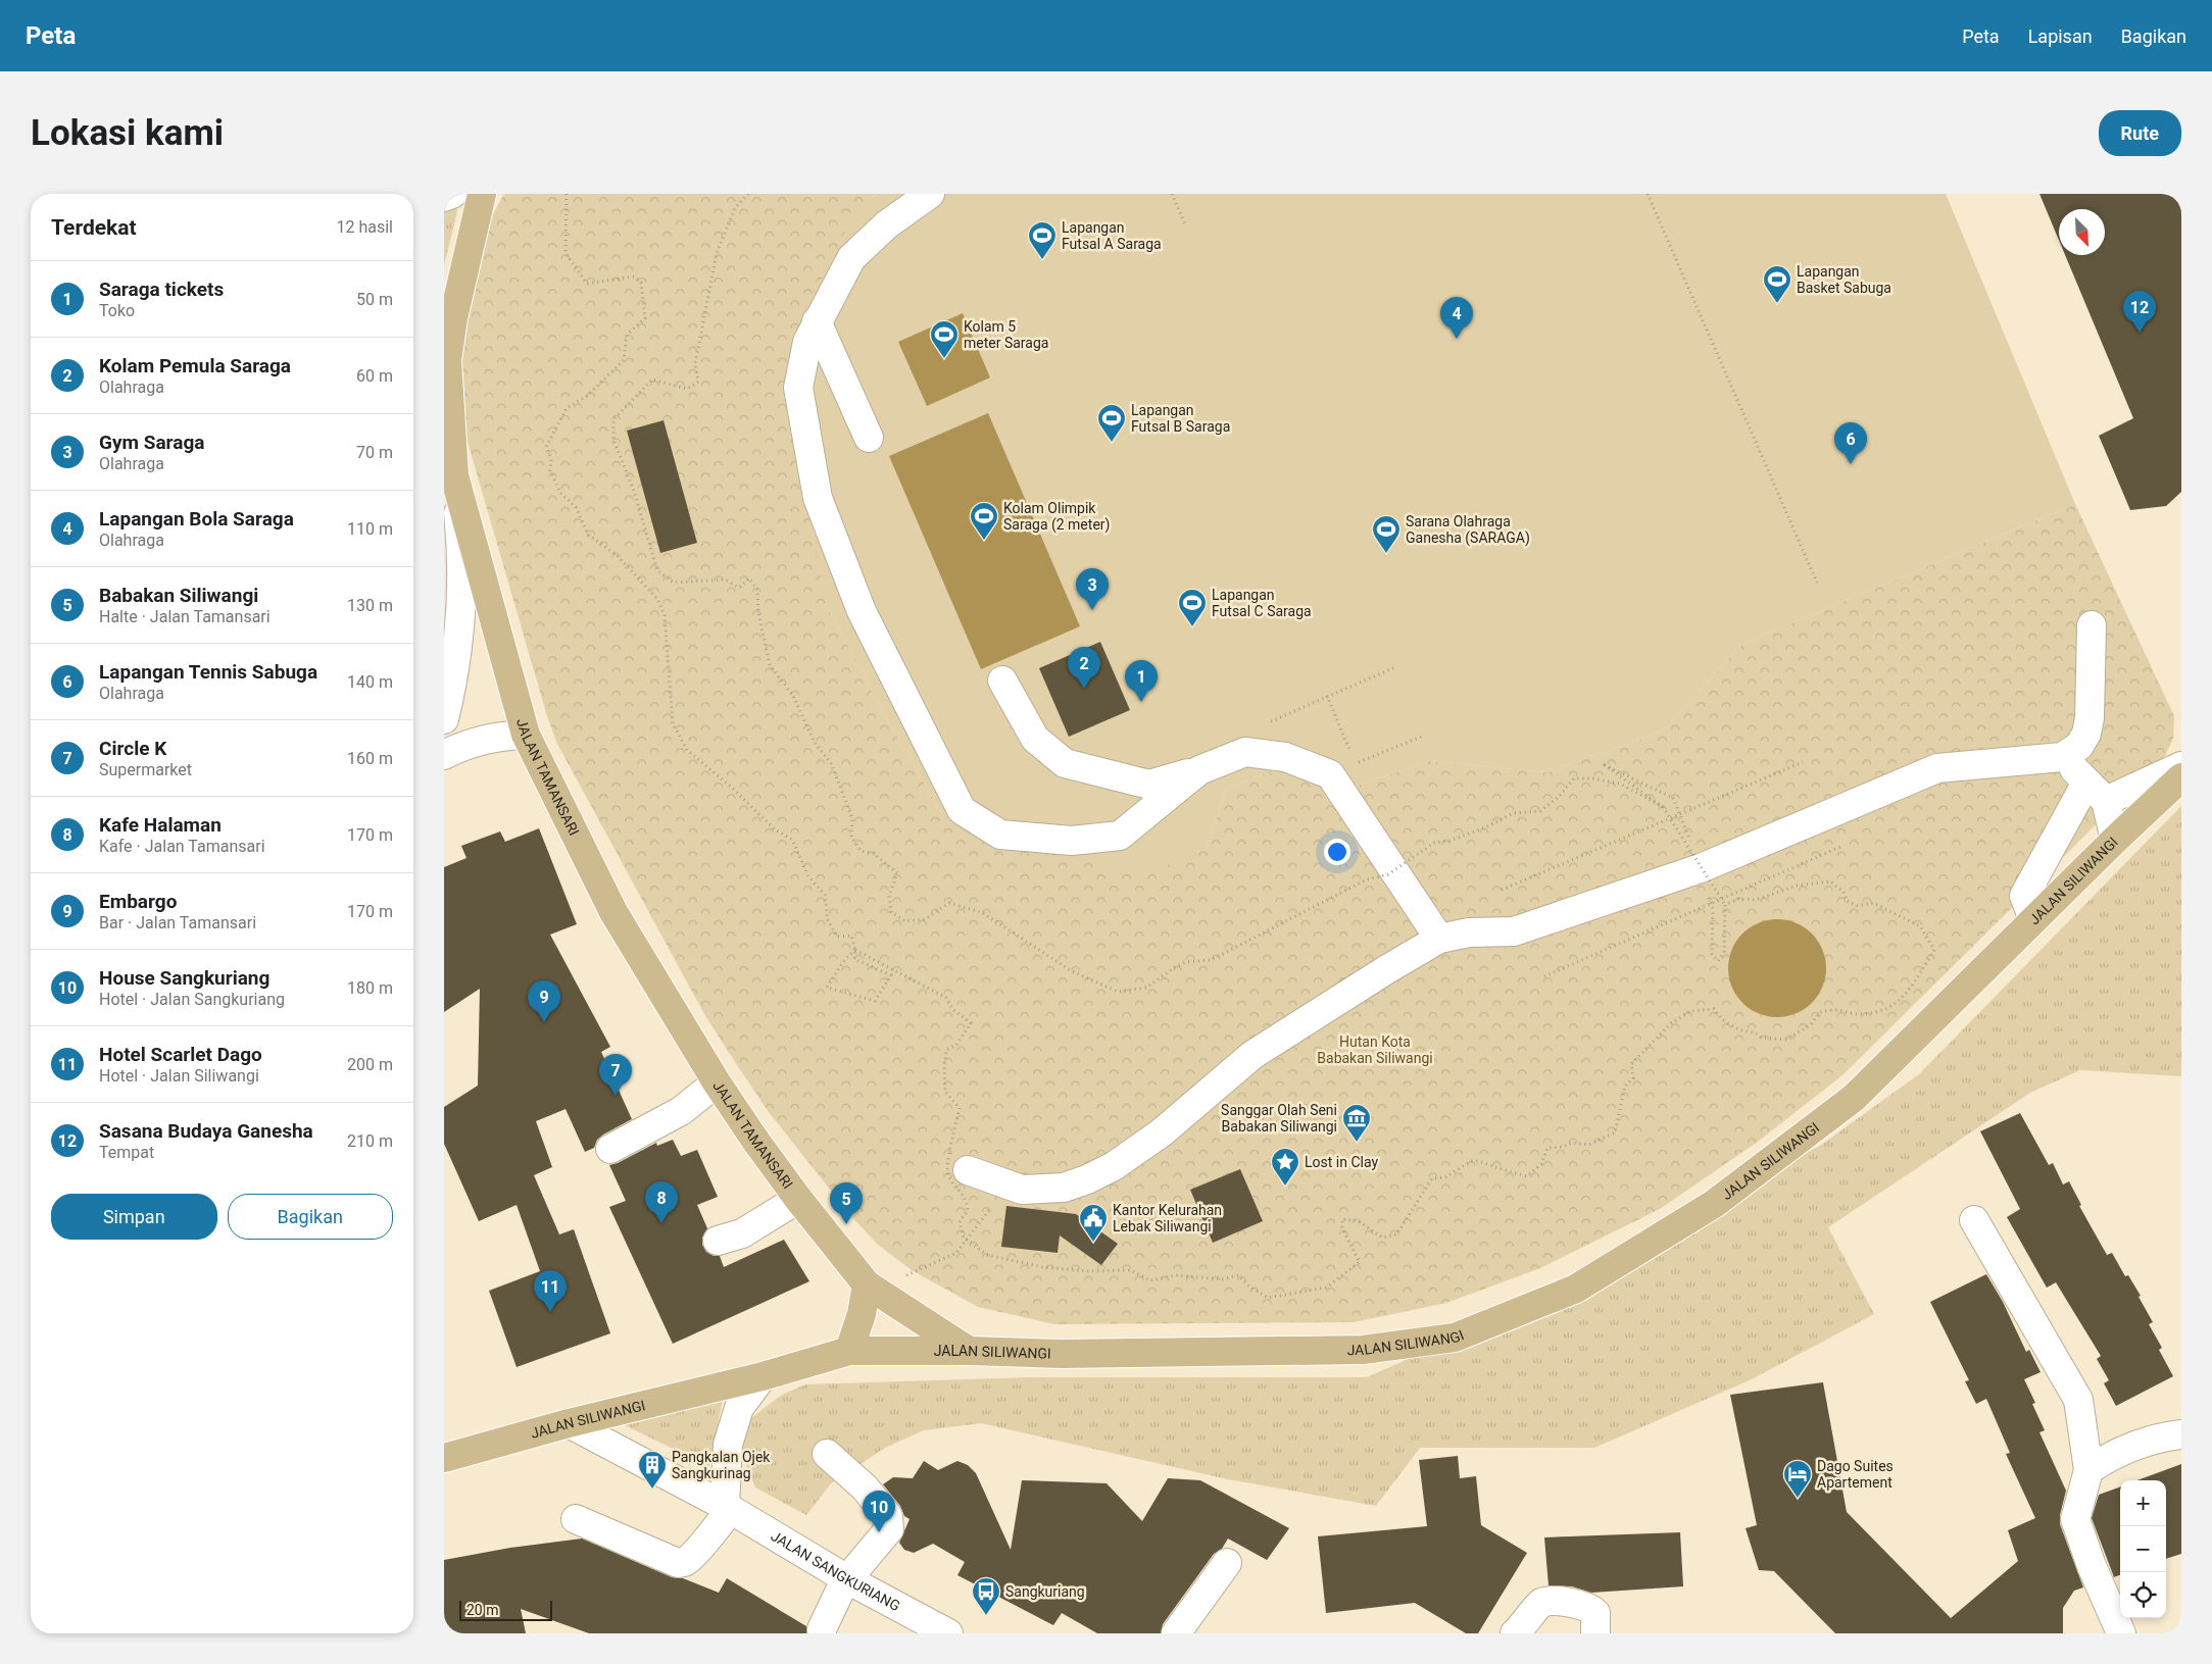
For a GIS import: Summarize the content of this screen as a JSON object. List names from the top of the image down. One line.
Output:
{"streets":{"main road":["JALAN TAMANSARI","JALAN SILIWANGI"],"street":["JALAN SANGKURIANG"]},"crossings":[["JALAN TAMANSARI","JALAN SILIWANGI"],["JALAN SILIWANGI","JALAN SANGKURIANG"]],"parks":["Hutan Kota Babakan Siliwangi"],"places":{"sports":["Lapangan Futsal A Saraga","Lapangan Basket Sabuga","Kolam 5 meter Saraga","Lapangan Futsal B Saraga","Kolam Olimpik Saraga (2 meter)","Sarana Olahraga Ganesha (SARAGA)","Lapangan Futsal C Saraga"],"museum":["Sanggar Olah Seni Babakan Siliwangi"],"place":["Lost in Clay"],"public building":["Kantor Kelurahan Lebak Siliwangi"],"building":["Pangkalan Ojek Sangkurinag"],"hotel":["Dago Suites Apartement"],"bus stop":["Sangkuriang"]},"scale_bar":"20 m","north":"bottom right","page":{"header":"Peta","nav":["Peta","Lapisan","Bagikan"],"buttons":["Rute",["Simpan","Bagikan"]],"title":"Lokasi kami","heading":["Terdekat","12 hasil"],"list":[{"mark":"1","name":"Saraga tickets","note":"Toko","value":"50 m"},{"mark":"2","name":"Kolam Pemula Saraga","note":"Olahraga","value":"60 m"},{"mark":"3","name":"Gym Saraga","note":"Olahraga","value":"70 m"},{"mark":"4","name":"Lapangan Bola Saraga","note":"Olahraga","value":"110 m"},{"mark":"5","name":"Babakan Siliwangi","note":"Halte · Jalan Tamansari","value":"130 m"},{"mark":"6","name":"Lapangan Tennis Sabuga","note":"Olahraga","value":"140 m"},{"mark":"7","name":"Circle K","note":"Supermarket","value":"160 m"},{"mark":"8","name":"Kafe Halaman","note":"Kafe · Jalan Tamansari","value":"170 m"},{"mark":"9","name":"Embargo","note":"Bar · Jalan Tamansari","value":"170 m"},{"mark":"10","name":"House Sangkuriang","note":"Hotel · Jalan Sangkuriang","value":"180 m"},{"mark":"11","name":"Hotel Scarlet Dago","note":"Hotel · Jalan Siliwangi","value":"200 m"},{"mark":"12","name":"Sasana Budaya Ganesha","note":"Tempat","value":"210 m"}],"pins":["12","4","6","3","2","1","9","7","8","5","11","10"],"map_buttons":["+","−"],"scale":"20 m"}}
